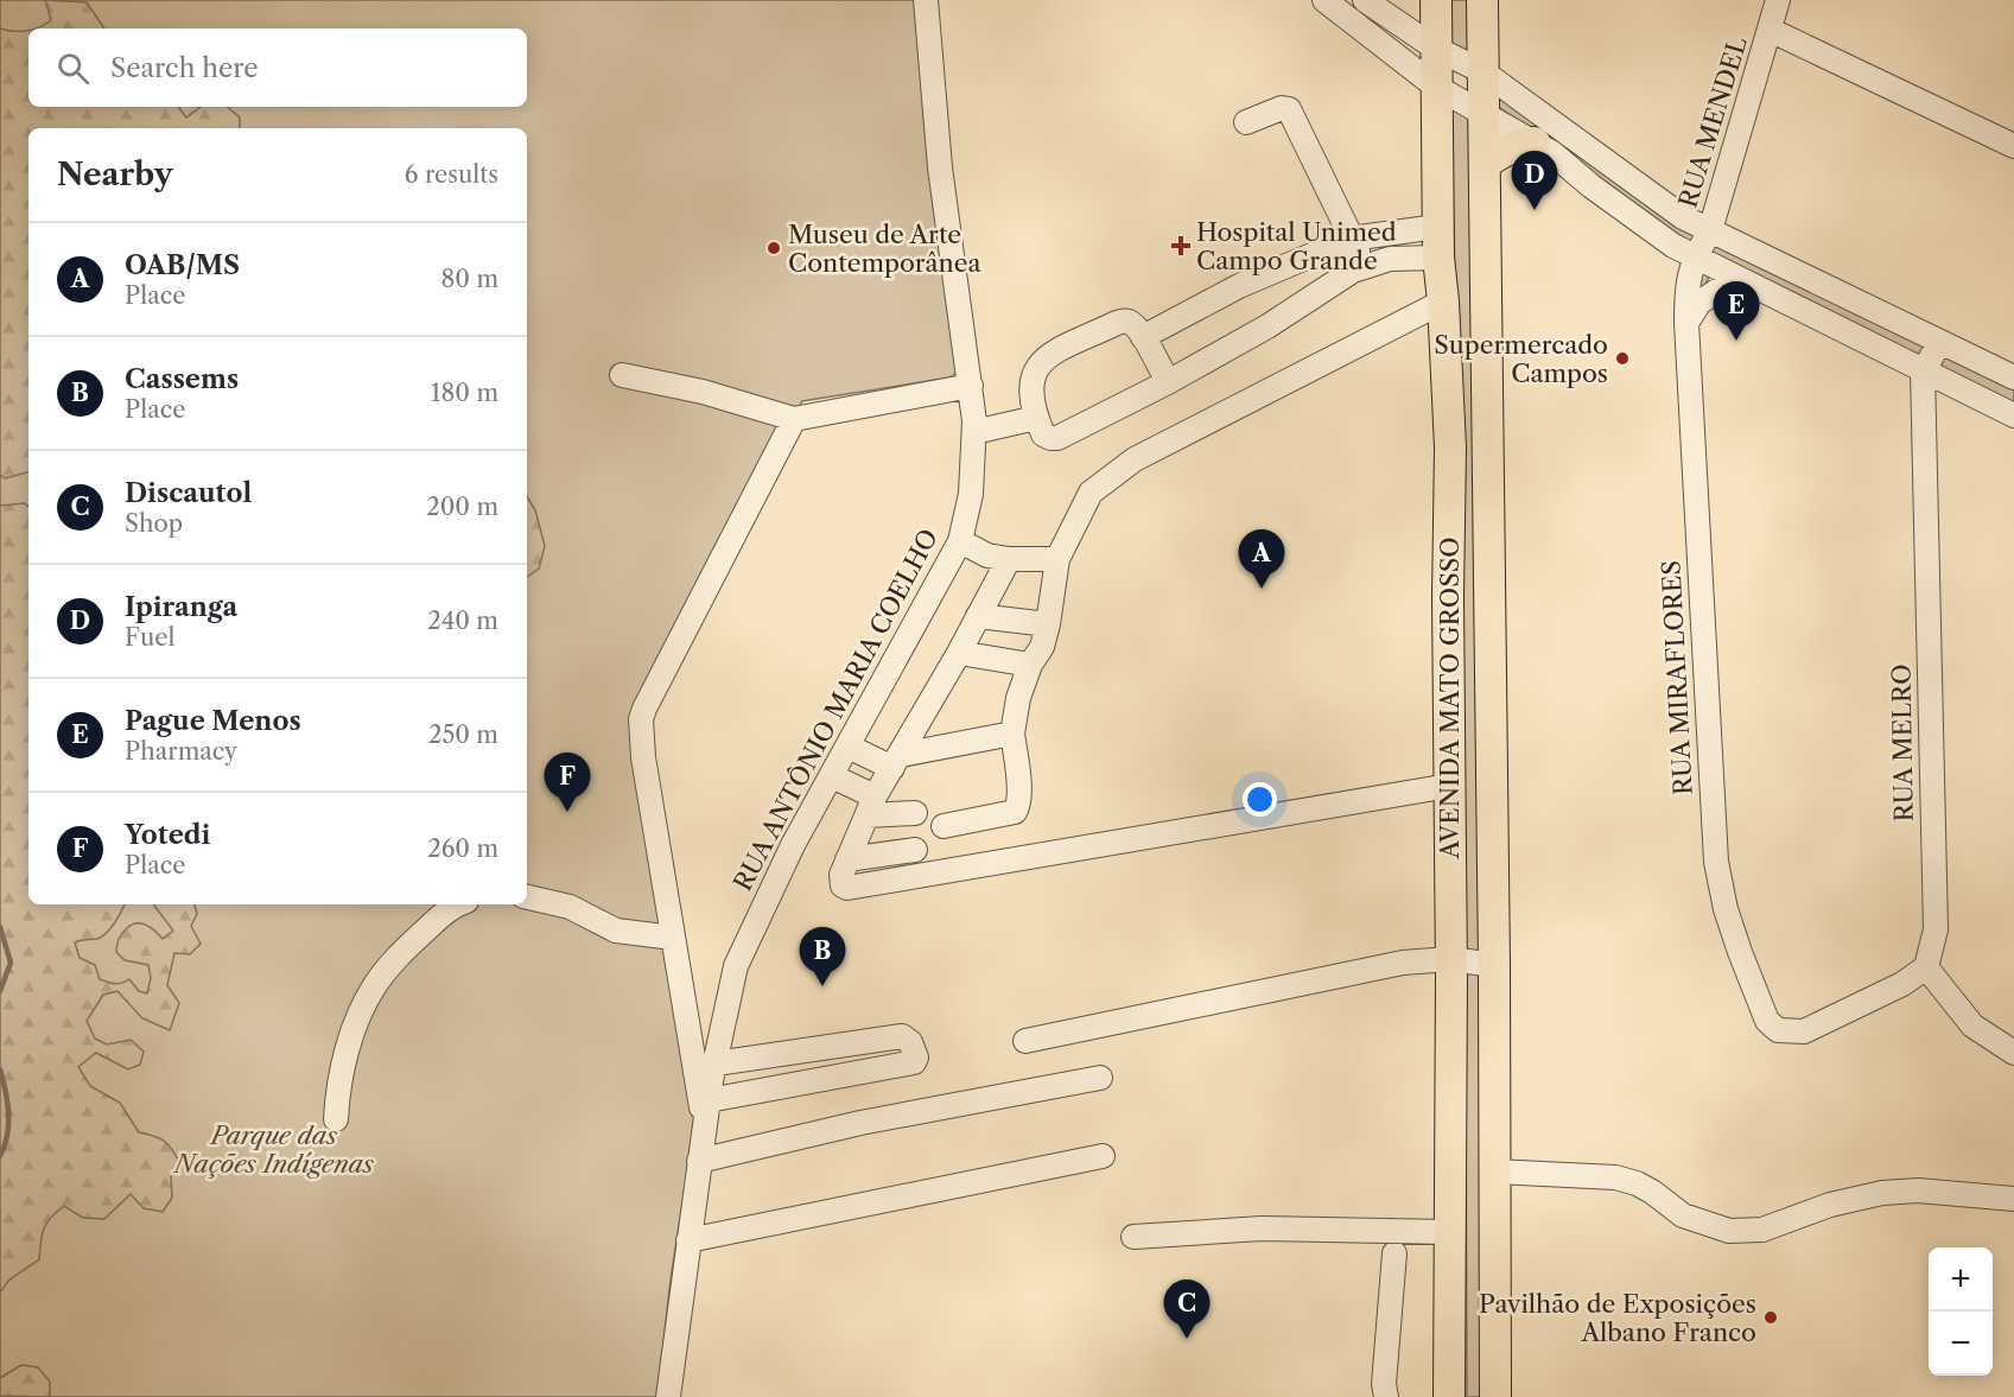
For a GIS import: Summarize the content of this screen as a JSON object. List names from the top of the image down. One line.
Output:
{"streets":{"main road":["AVENIDA MATO GROSSO"],"street":["RUA MENDEL","RUA MIRAFLORES","RUA ANTÔNIO MARIA COELHO","RUA MELRO"]},"crossings":[["RUA MENDEL","RUA MIRAFLORES"],["RUA MIRAFLORES","RUA MELRO"]],"parks":["Parque das Nações Indígenas"],"places":{"health":["Hospital Unimed Campo Grande"],"other":["Museu de Arte Contemporânea","Supermercado Campos","Pavilhão de Exposições Albano Franco"]},"page":{"search":"Search here","heading":["Nearby","6 results"],"pins":["D","E","A","F","B","C"],"list":[{"mark":"A","name":"OAB/MS","note":"Place","value":"80 m"},{"mark":"B","name":"Cassems","note":"Place","value":"180 m"},{"mark":"C","name":"Discautol","note":"Shop","value":"200 m"},{"mark":"D","name":"Ipiranga","note":"Fuel","value":"240 m"},{"mark":"E","name":"Pague Menos","note":"Pharmacy","value":"250 m"},{"mark":"F","name":"Yotedi","note":"Place","value":"260 m"}],"map_buttons":["+","−"]}}
